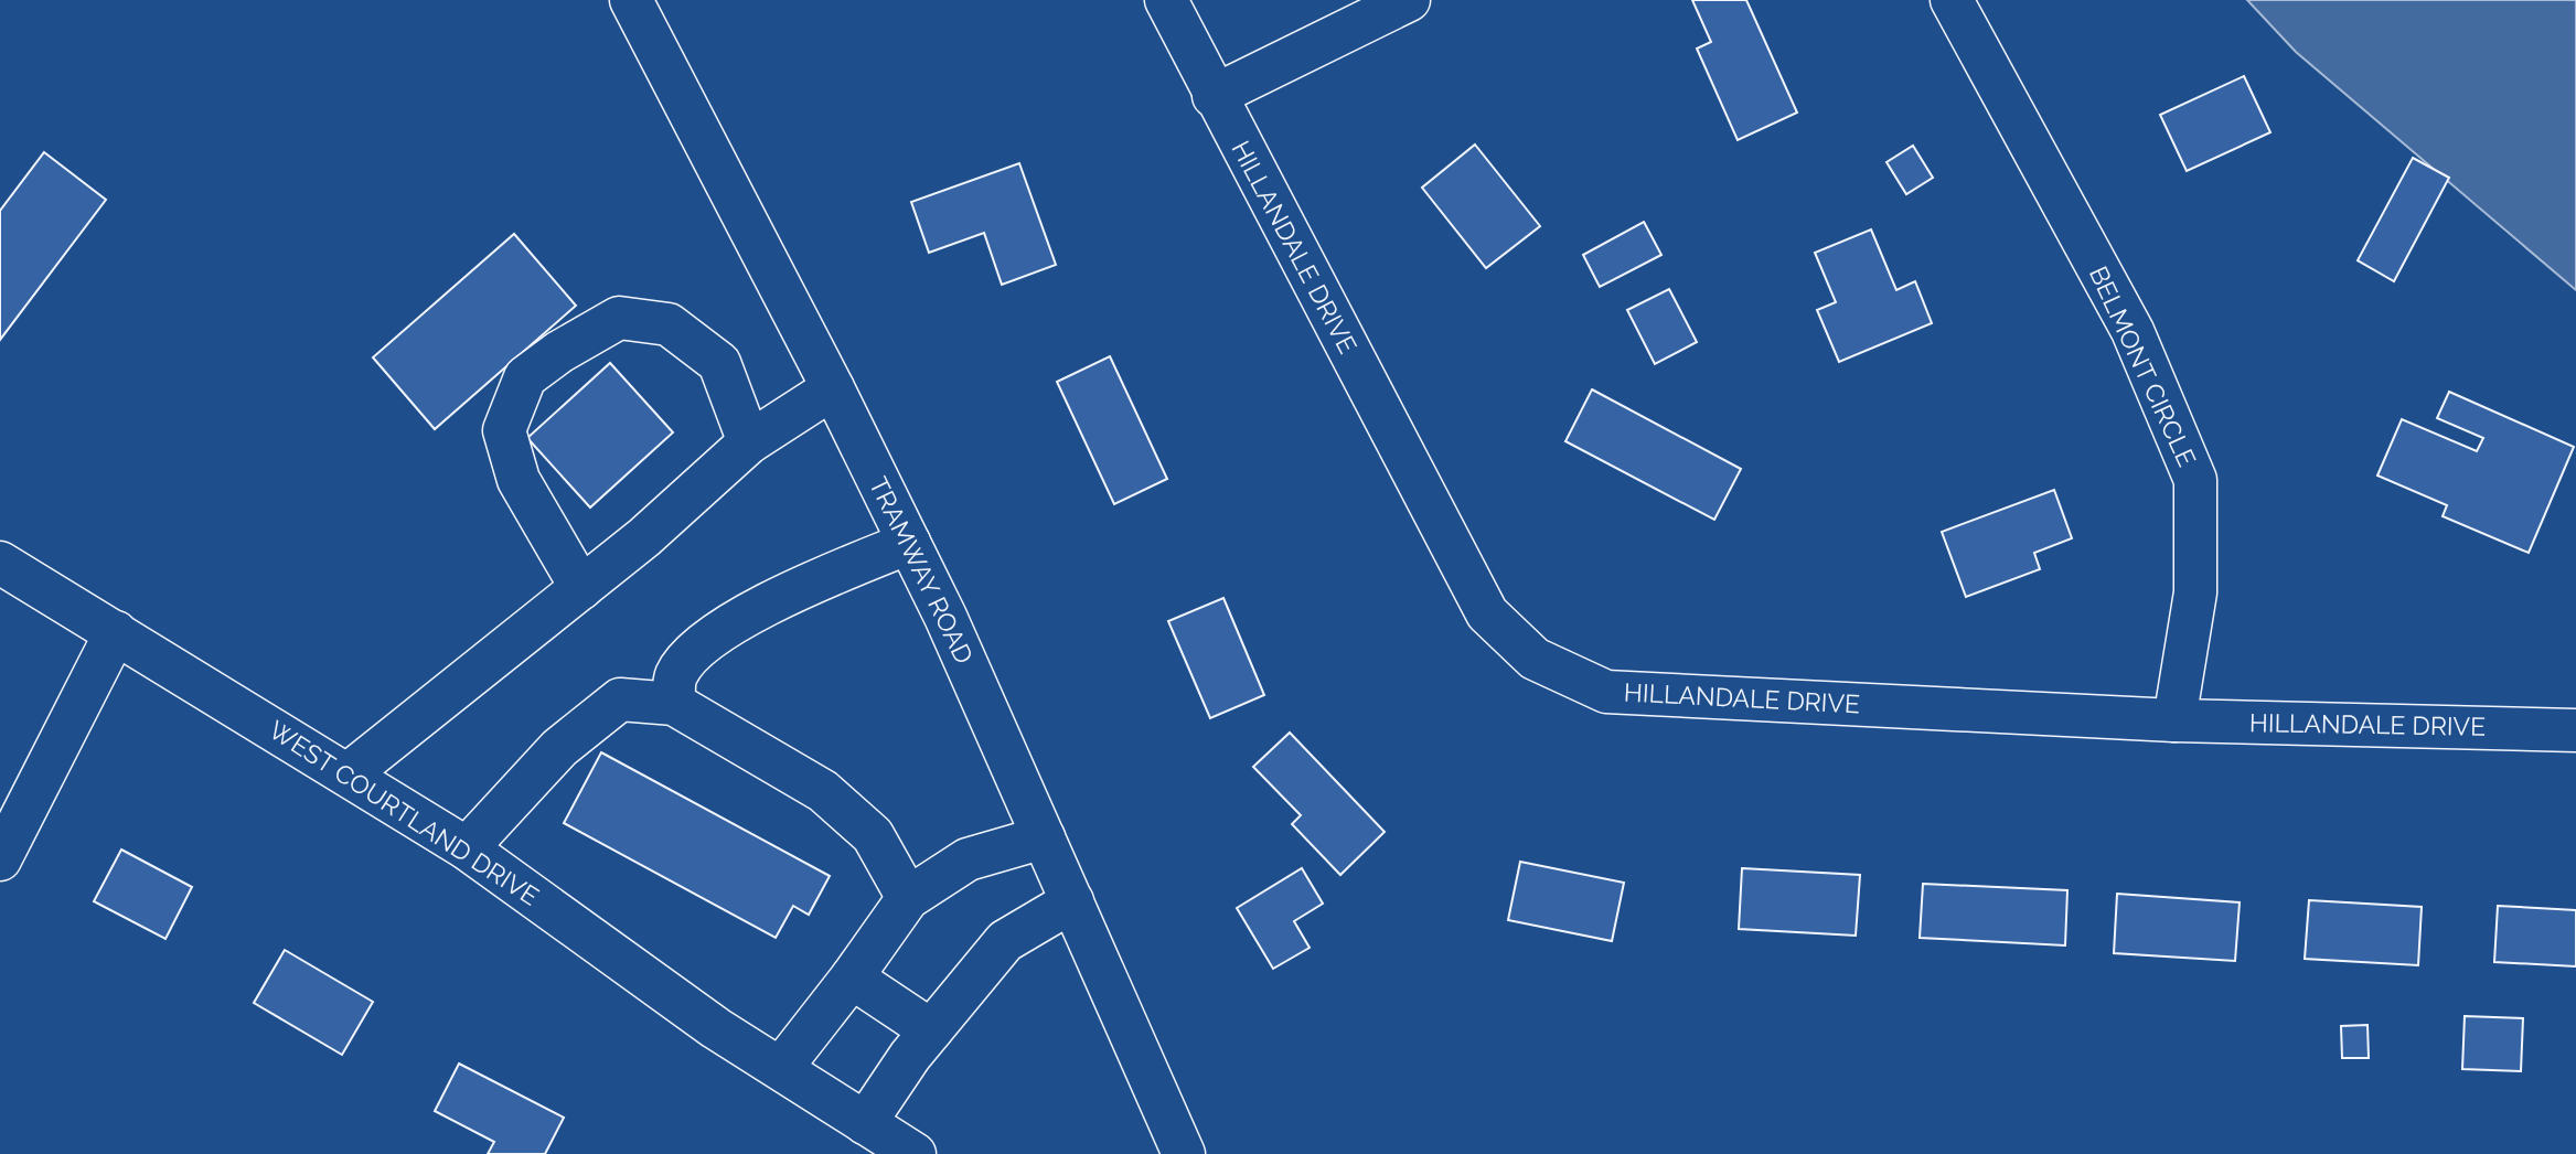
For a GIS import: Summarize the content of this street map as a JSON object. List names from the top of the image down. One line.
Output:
{"streets":{"street":["HILLANDALE DRIVE","BELMONT CIRCLE","TRAMWAY ROAD","WEST COURTLAND DRIVE"]},"crossings":[["HILLANDALE DRIVE","BELMONT CIRCLE"]]}
